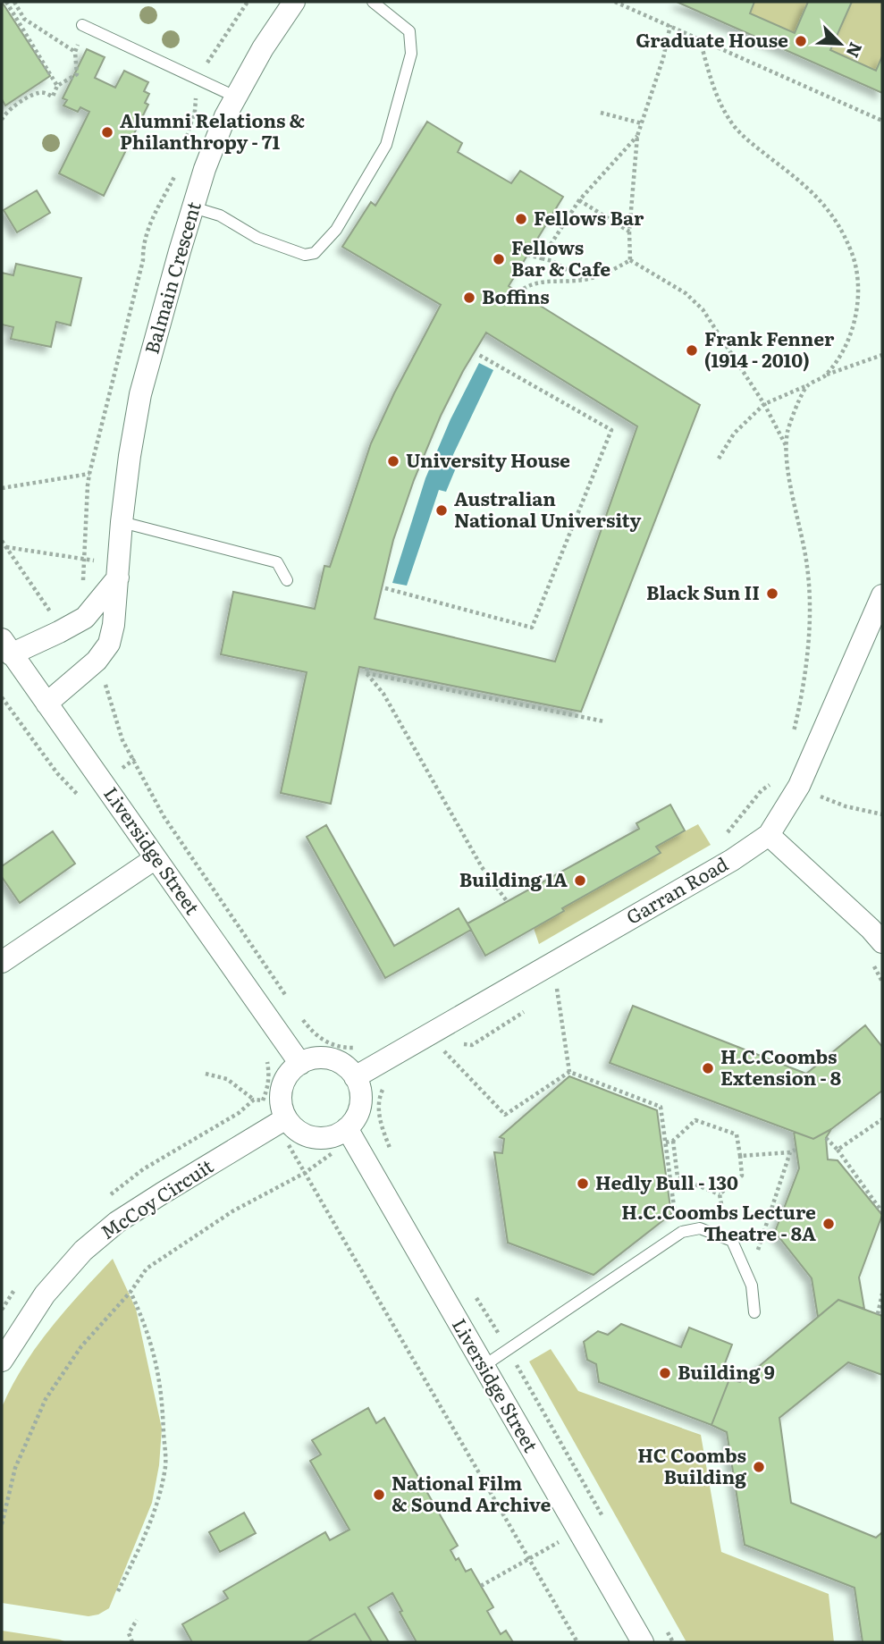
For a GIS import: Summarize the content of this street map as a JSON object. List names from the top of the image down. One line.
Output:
{"streets":{"street":["Balmain Crescent","Liversidge Street","Garran Road","McCoy Circuit"]},"crossings":[["Balmain Crescent","Liversidge Street"],["Liversidge Street","Garran Road"],["Liversidge Street","McCoy Circuit"],["Garran Road","McCoy Circuit"]],"places":["Graduate House","Alumni Relations & Philanthropy - 71","Fellows Bar","Fellows Bar & Cafe","Boffins","Frank Fenner (1914 - 2010)","University House","Australian National University","Black Sun II","Building 1A","H.C.Coombs Extension - 8","Hedly Bull - 130","H.C.Coombs Lecture Theatre - 8A","Building 9","HC Coombs Building","National Film & Sound Archive"],"north":"bottom right"}
